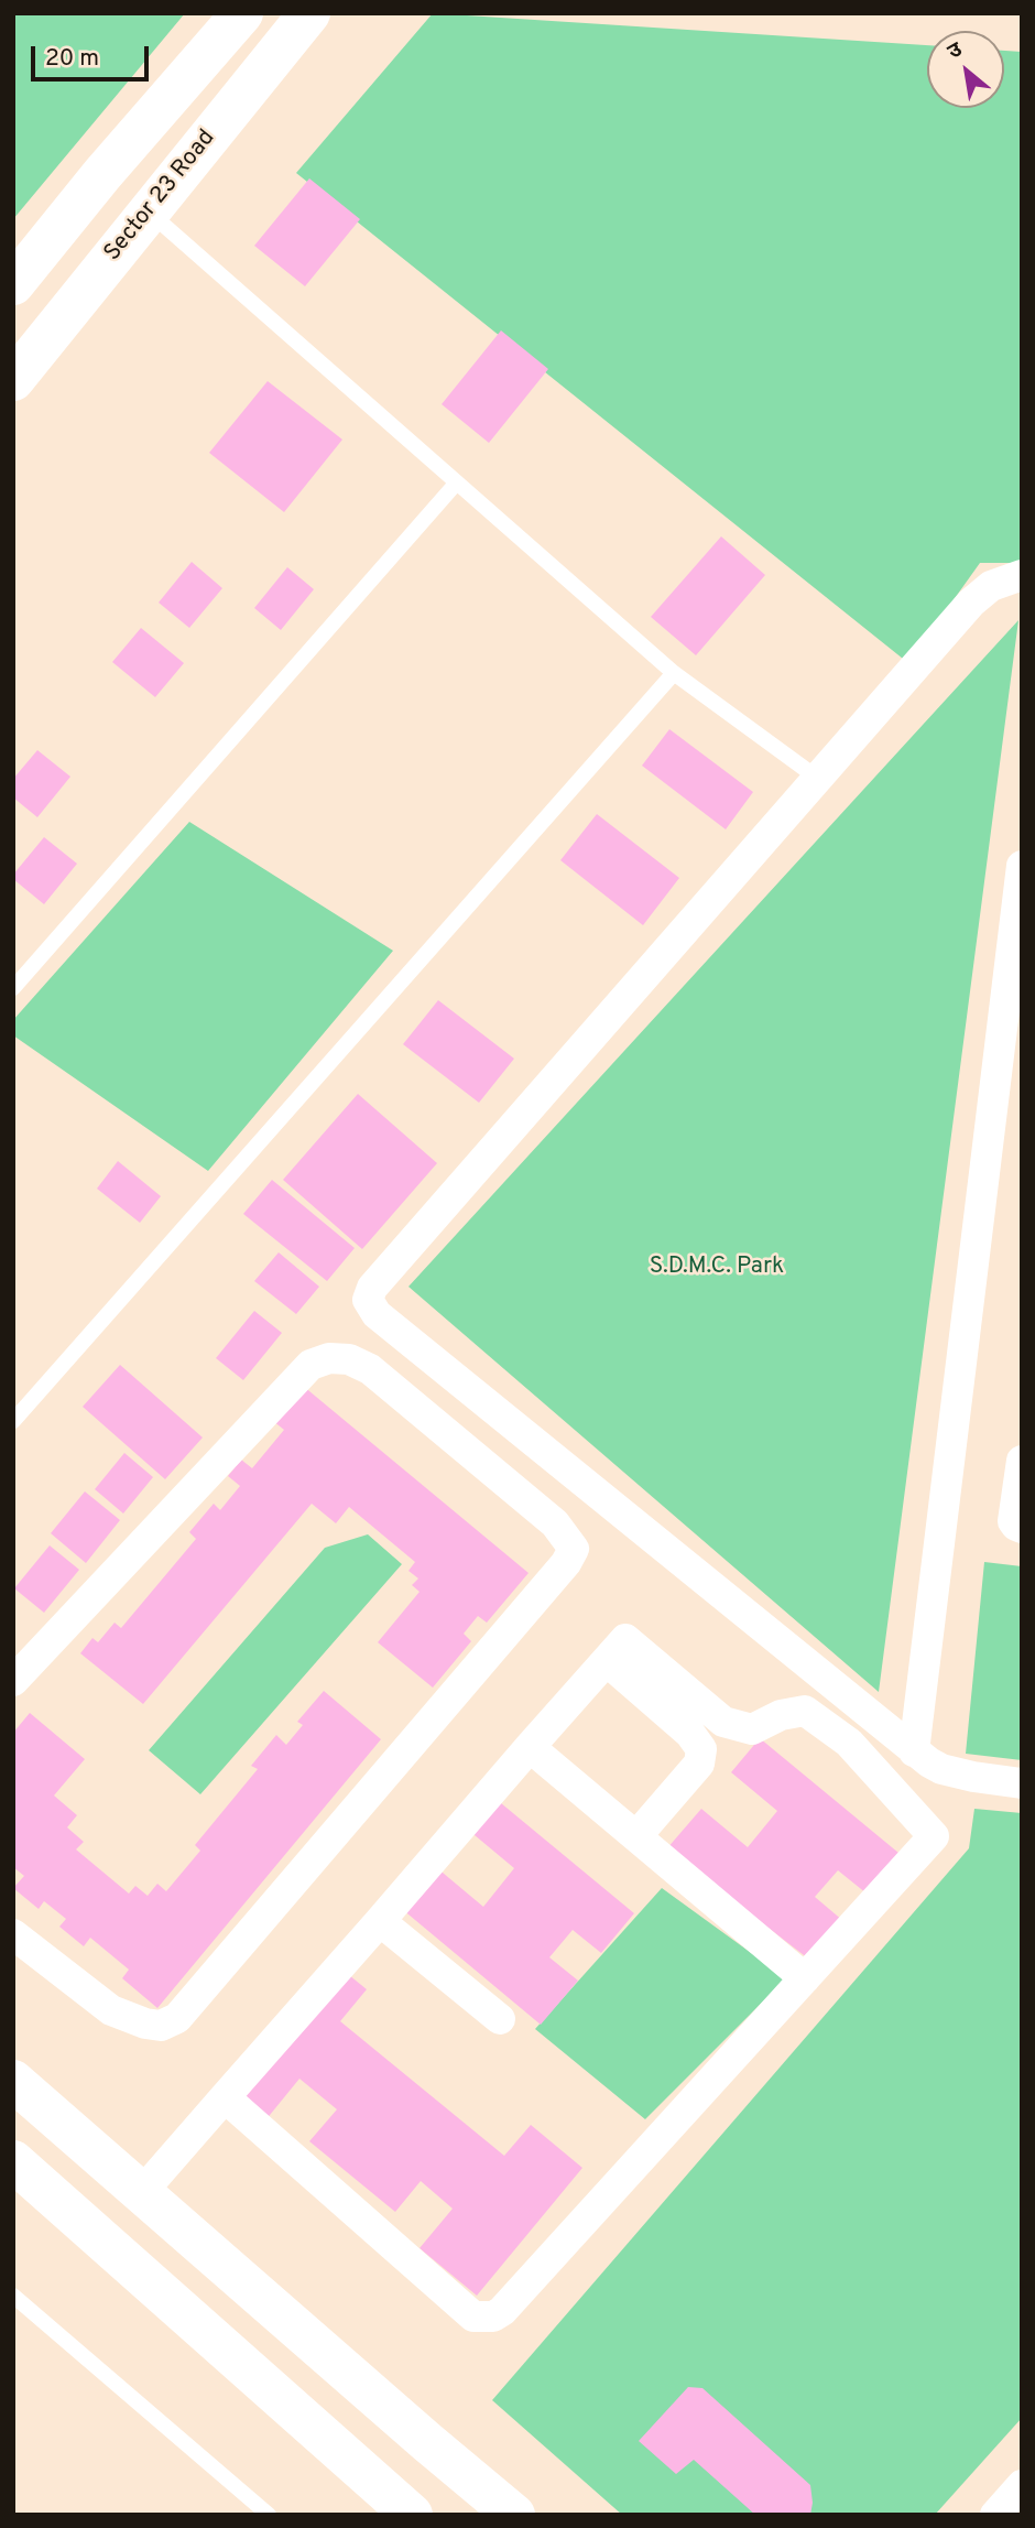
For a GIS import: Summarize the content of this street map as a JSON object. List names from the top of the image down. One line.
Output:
{"streets":{"street":["Sector 23 Road"]},"parks":["S.D.M.C. Park"],"scale_bar":"20 m","north":"top left"}
